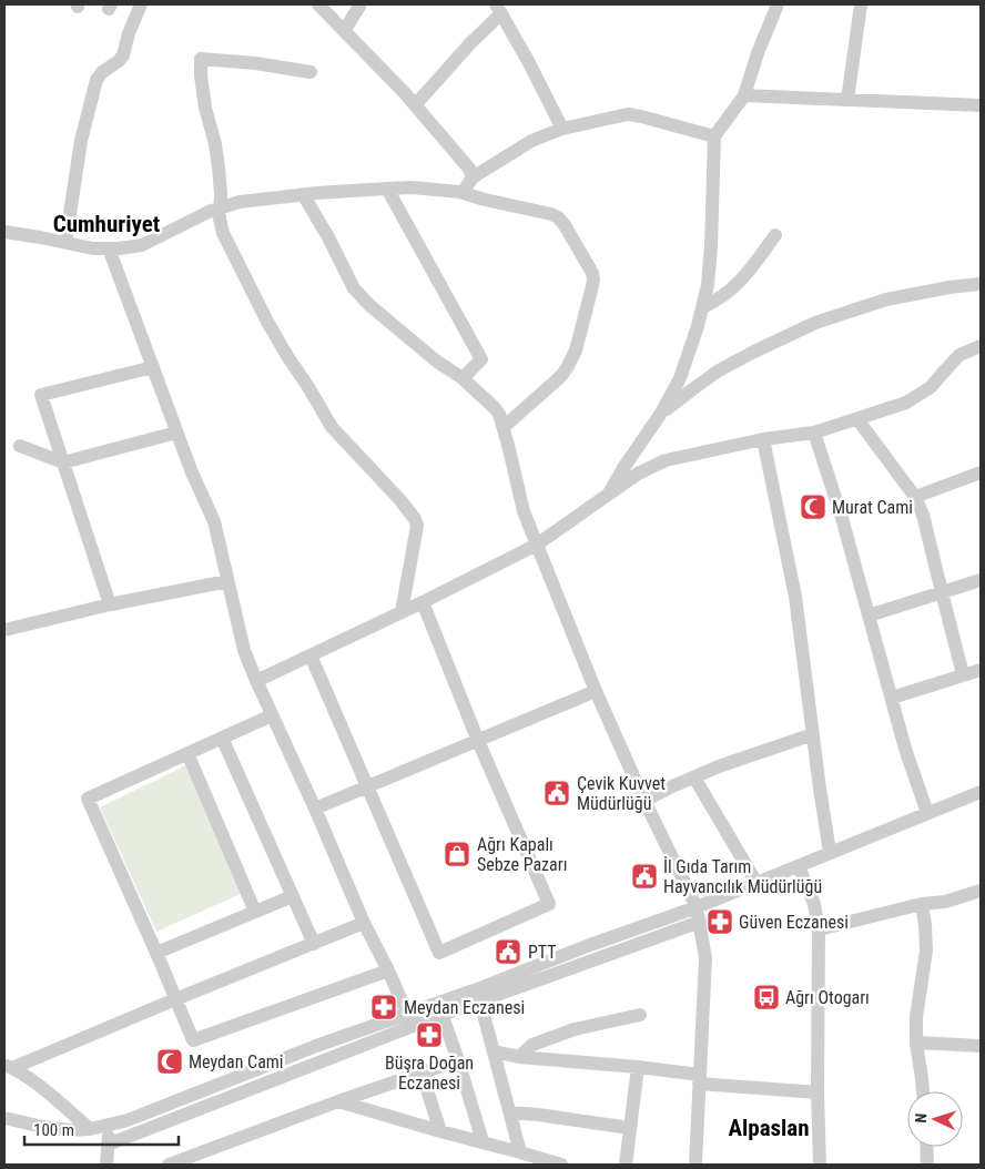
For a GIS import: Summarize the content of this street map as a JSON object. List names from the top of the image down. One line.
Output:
{"districts":["Cumhuriyet","Alpaslan"],"places":{"mosque":["Murat Cami","Meydan Cami"],"public building":["Çevik Kuvvet Müdürlüğü","İl Gıda Tarım Hayvancılık Müdürlüğü","PTT"],"shop":["Ağrı Kapalı Sebze Pazarı"],"pharmacy":["Güven Eczanesi","Meydan Eczanesi","Büşra Doğan Eczanesi"],"bus stop":["Ağrı Otogarı"]},"scale_bar":"100 m","north":"left"}
